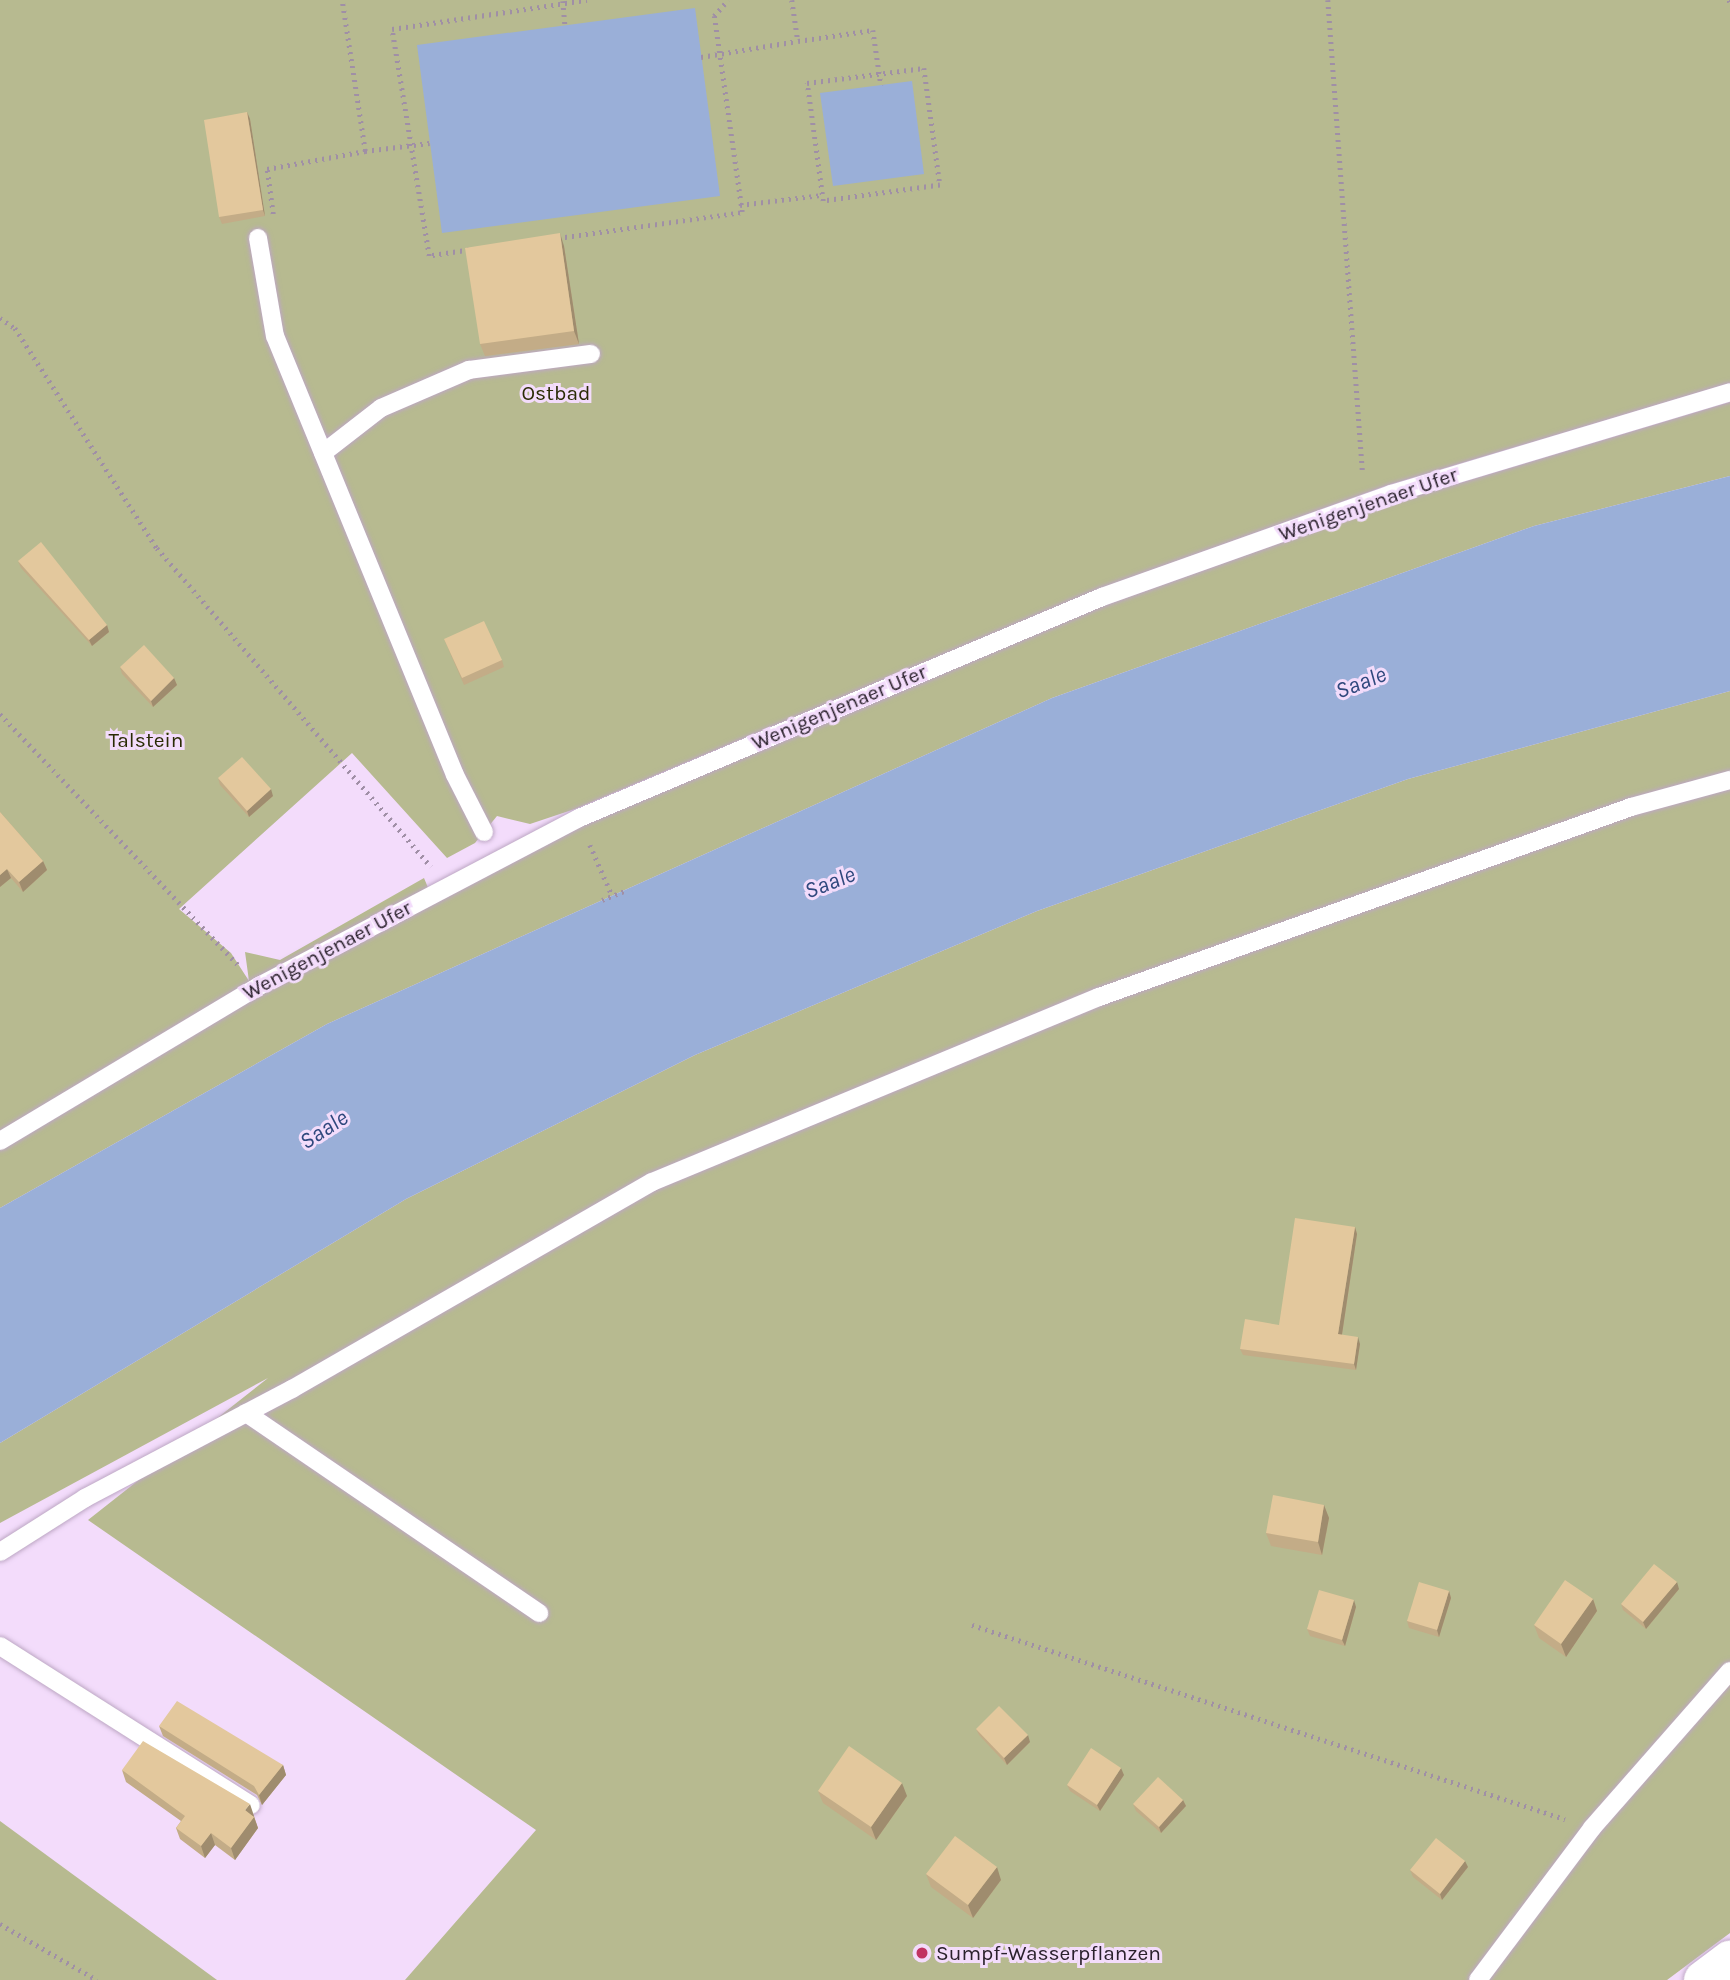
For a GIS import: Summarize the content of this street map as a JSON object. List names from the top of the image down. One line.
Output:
{"streets":{"lane":["Wenigenjenaer Ufer"]},"water":["Saale"],"parks":["Ostbad","Talstein"],"places":["Sumpf-Wasserpflanzen"]}
